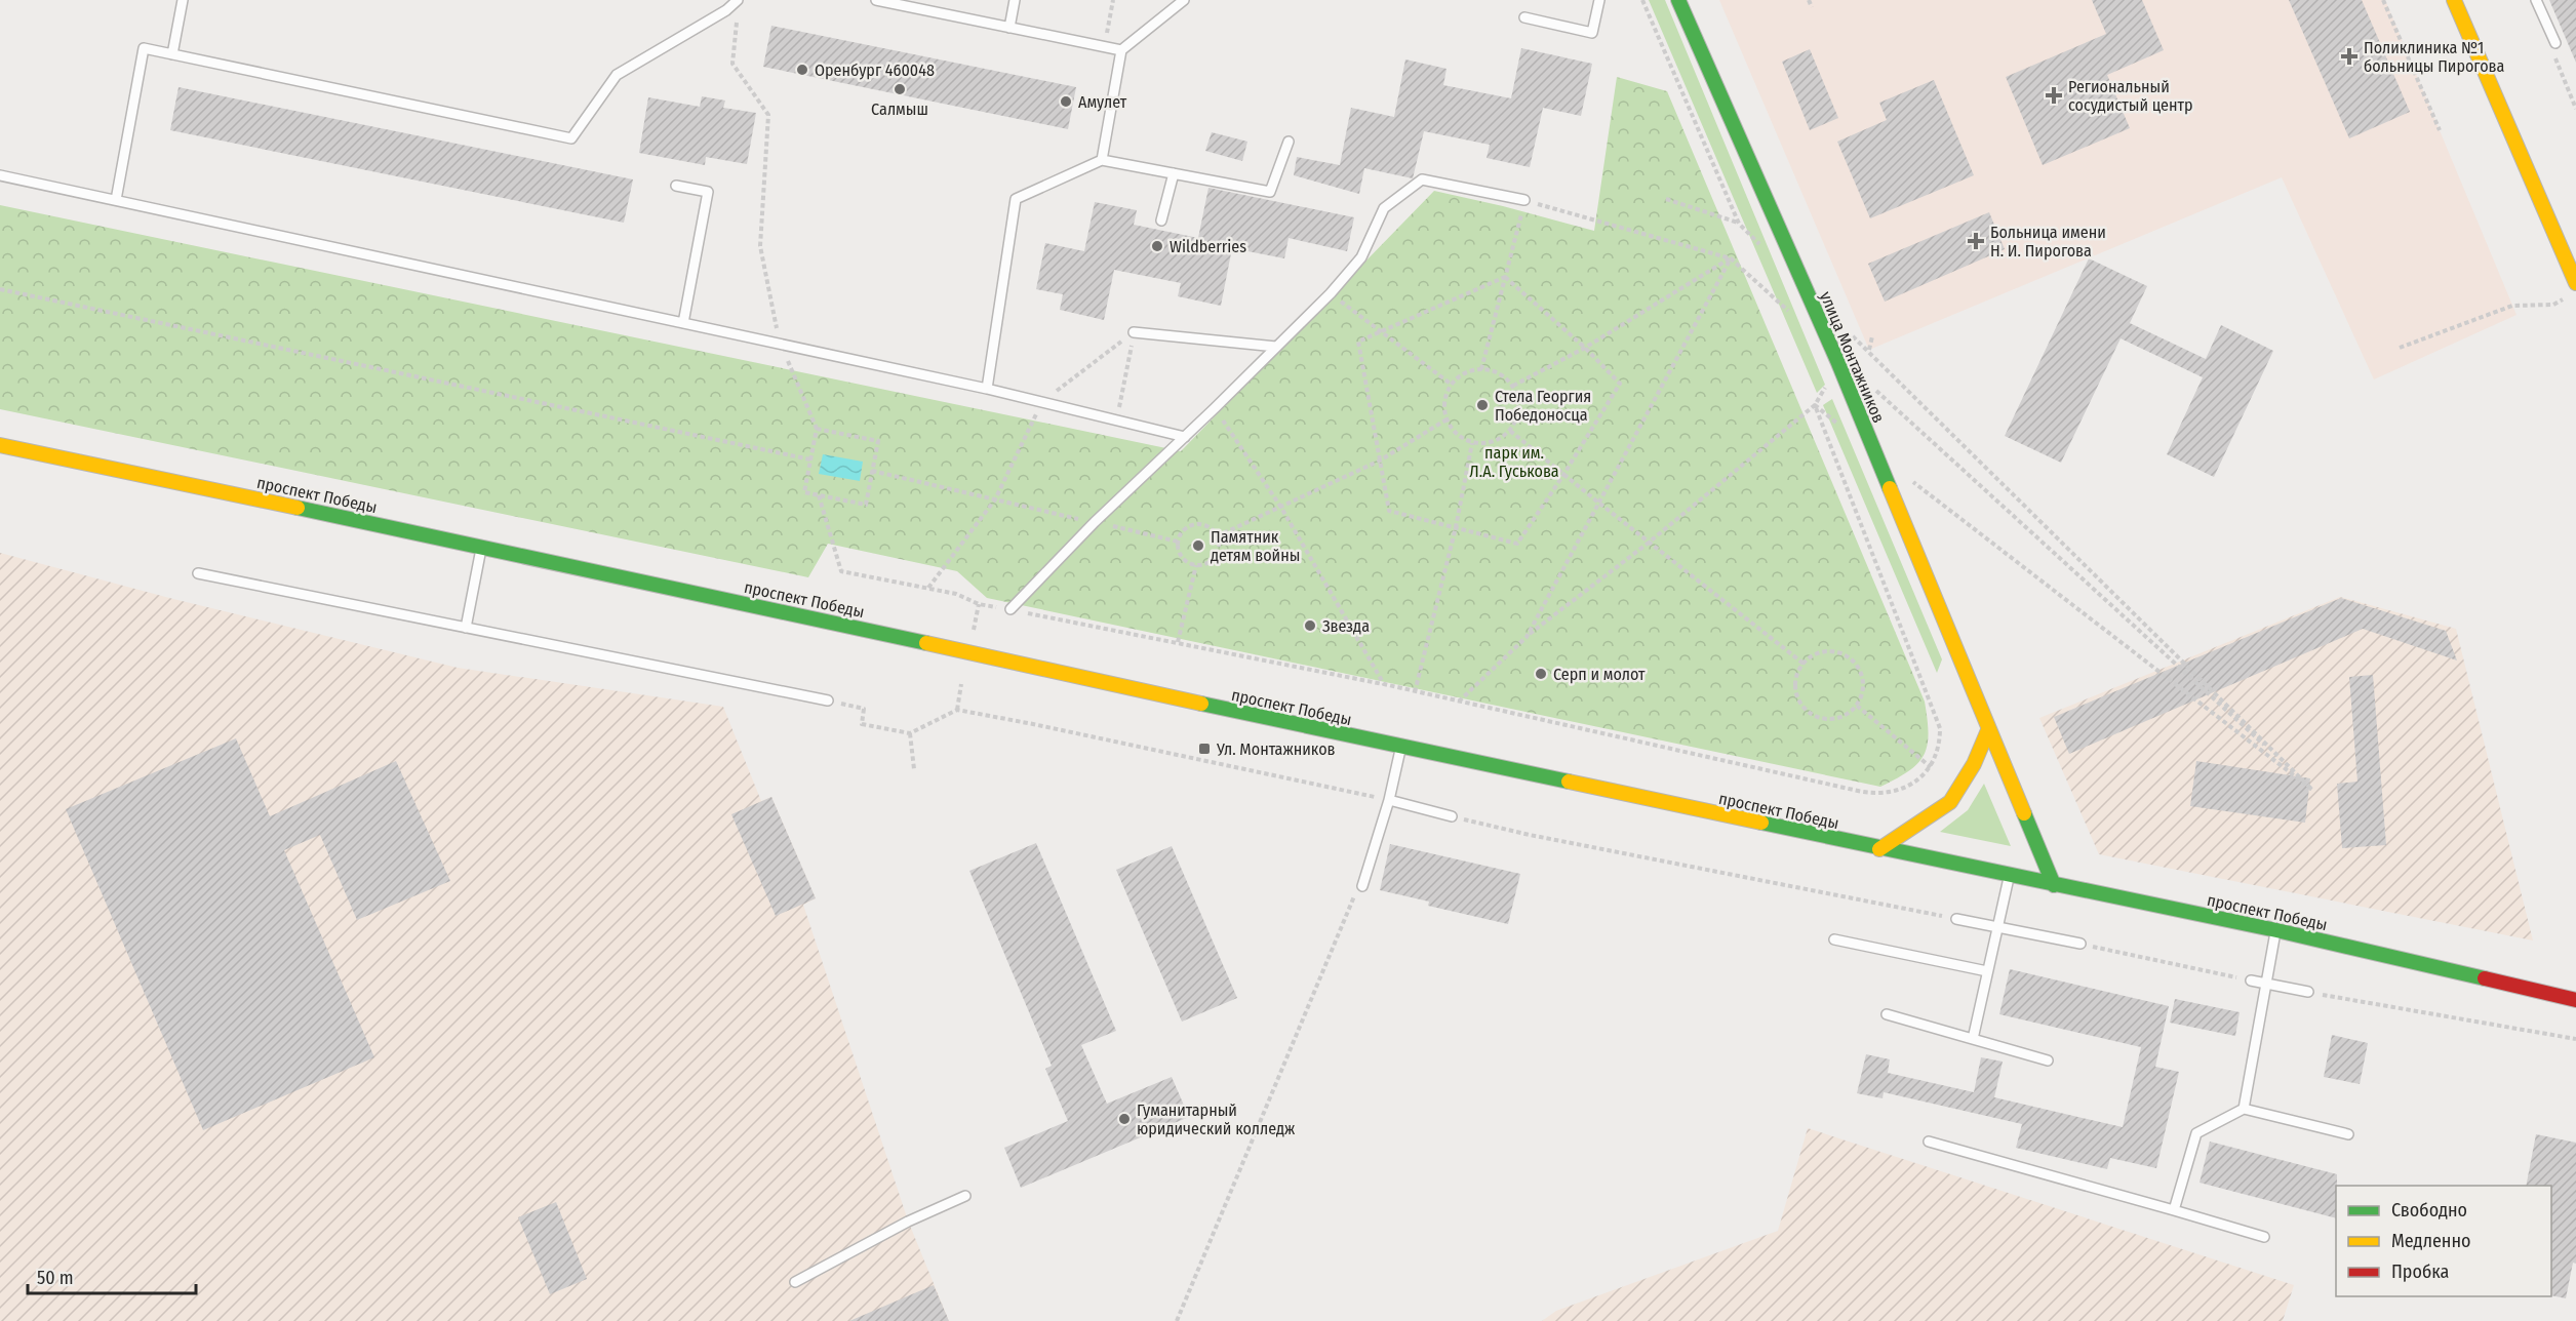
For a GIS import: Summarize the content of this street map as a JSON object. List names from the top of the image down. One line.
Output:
{"streets":{"main road":["улица Монтажников","проспект Победы"]},"crossings":[["улица Монтажников","проспект Победы"]],"parks":["парк им. Л.А. Гуськова"],"places":{"health":["Поликлиника №1 больницы Пирогова","Региональный сосудистый центр","Больница имени Н. И. Пирогова"],"other":["Оренбург 460048","Салмыш","Амулет","Wildberries","Стела Георгия Победоносца","Памятник детям войны","Звезда","Серп и молот","Гуманитарный юридический колледж"],"transit":["Ул. Монтажников"]},"legend":["Свободно","Медленно","Пробка"],"scale_bar":"50 m"}
